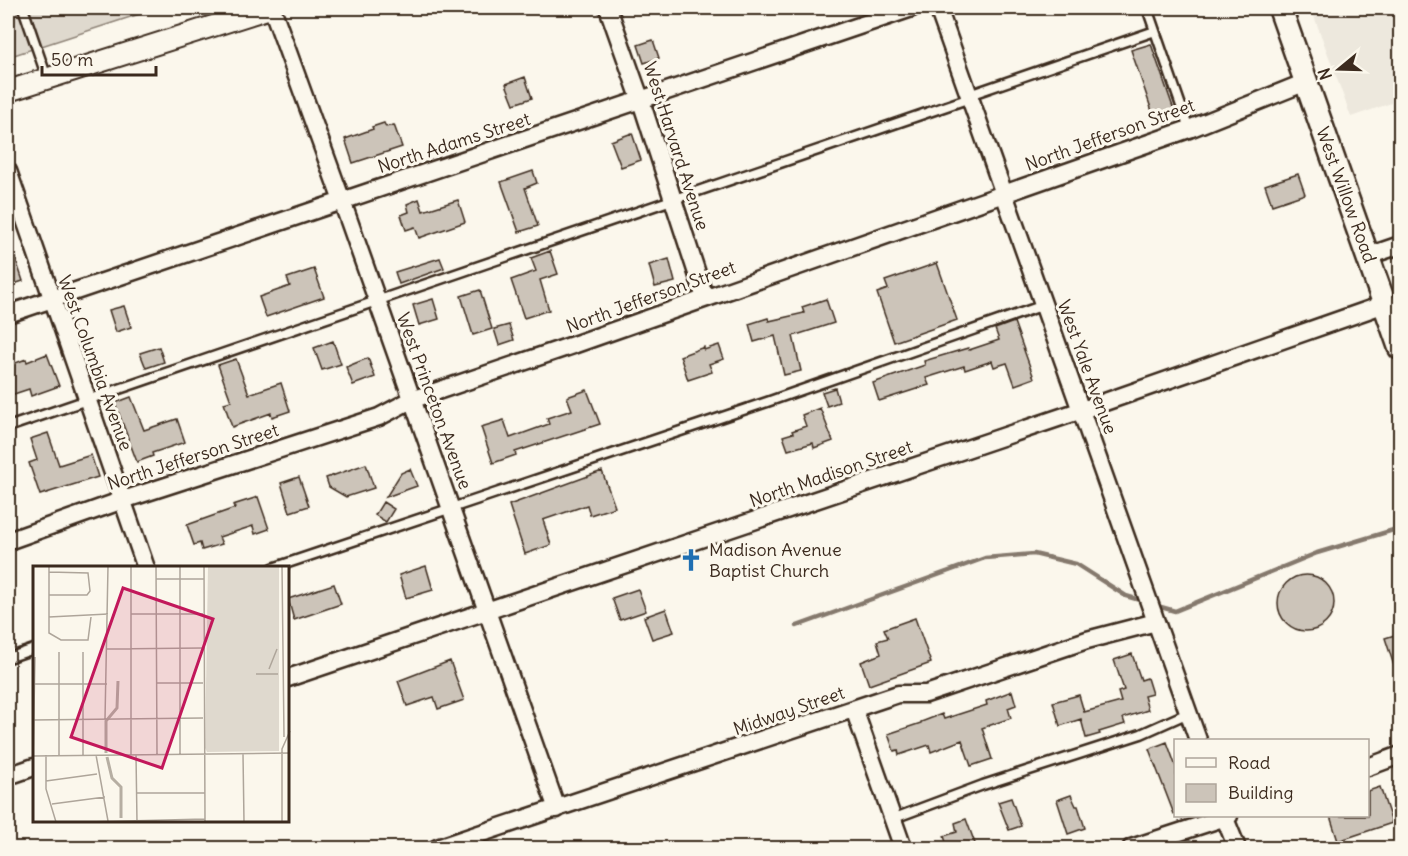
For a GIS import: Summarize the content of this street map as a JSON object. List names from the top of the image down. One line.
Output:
{"streets":{"main road":["West Willow Road"],"street":["North Jefferson Street","North Adams Street","West Harvard Avenue","West Columbia Avenue","West Yale Avenue","West Princeton Avenue","North Madison Street","Midway Street"]},"crossings":[["North Jefferson Street","West Harvard Avenue"],["North Jefferson Street","West Willow Road"],["North Jefferson Street","West Columbia Avenue"],["North Jefferson Street","West Yale Avenue"],["North Jefferson Street","West Princeton Avenue"],["North Adams Street","West Harvard Avenue"],["North Adams Street","West Columbia Avenue"],["North Adams Street","West Princeton Avenue"],["West Willow Road","North Madison Street"],["West Yale Avenue","North Madison Street"],["West Yale Avenue","Midway Street"],["West Princeton Avenue","North Madison Street"],["West Princeton Avenue","Midway Street"]],"places":{"church":["Madison Avenue Baptist Church"]},"legend":["Road","Building"],"scale_bar":"50 m","north":"left"}
